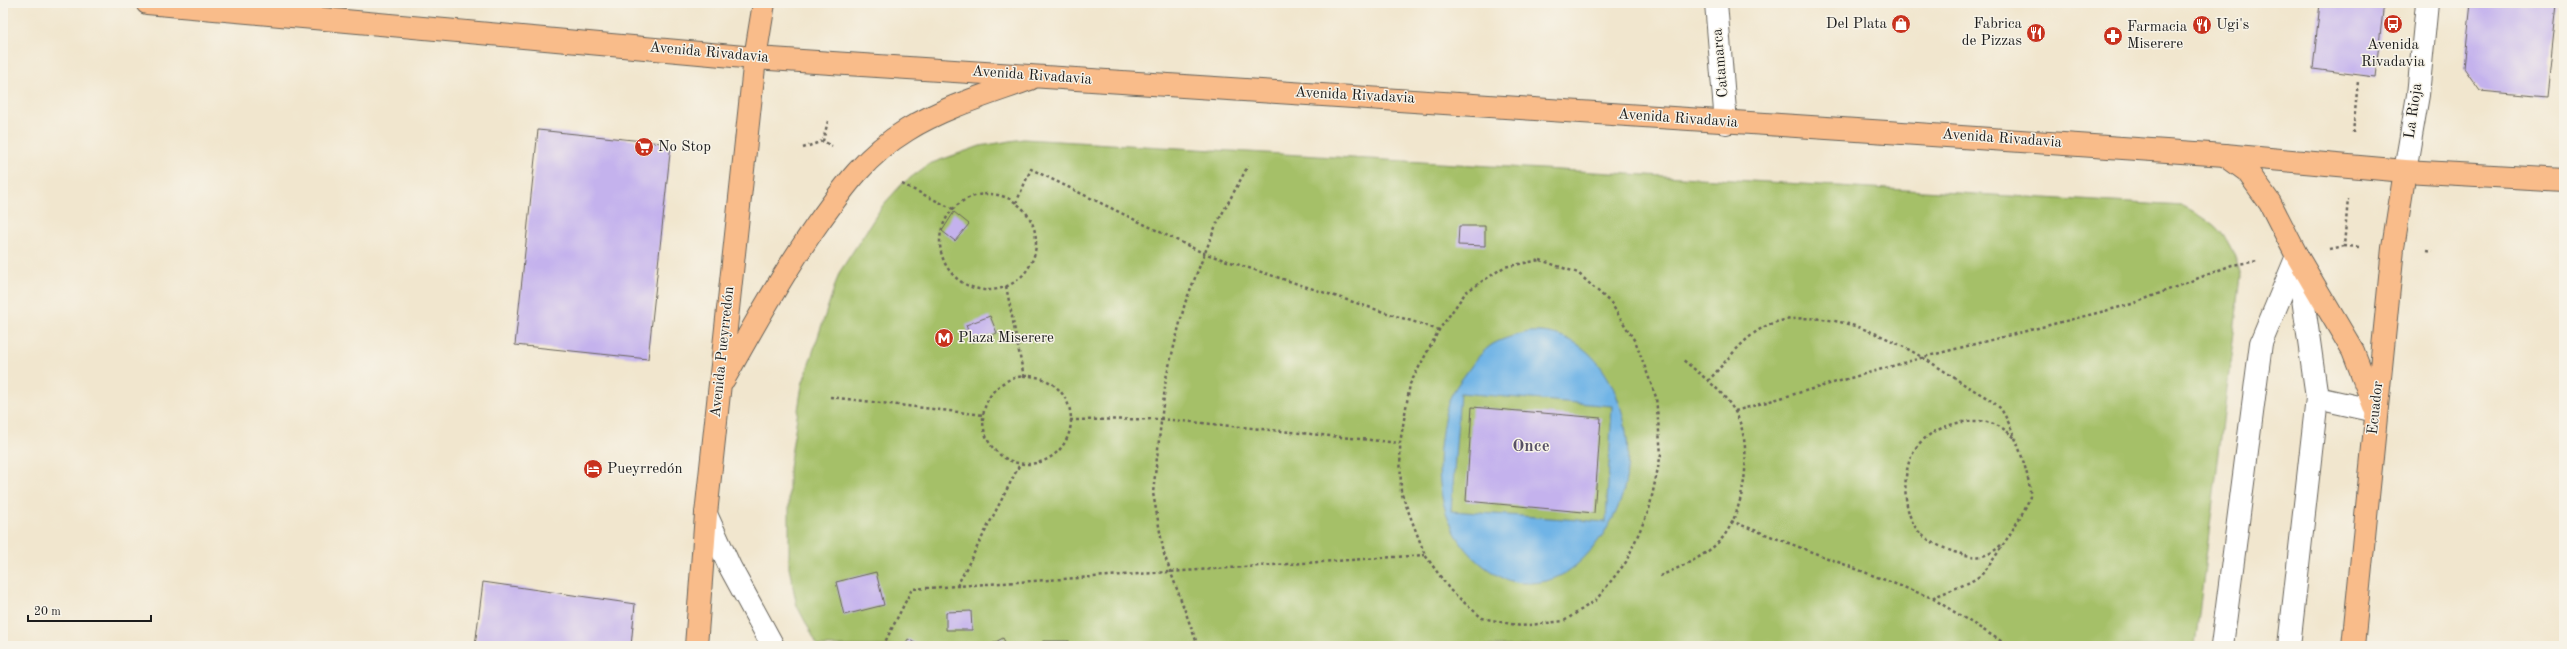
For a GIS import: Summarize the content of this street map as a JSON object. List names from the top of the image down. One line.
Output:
{"streets":{"main road":["Avenida Rivadavia","Avenida Pueyrredón","Ecuador"],"street":["Catamarca","La Rioja"]},"crossings":[["Avenida Rivadavia","Catamarca"],["Avenida Rivadavia","La Rioja"],["Avenida Rivadavia","Avenida Pueyrredón"],["Avenida Rivadavia","Ecuador"],["La Rioja","Ecuador"]],"districts":["Once"],"places":{"shop":["Del Plata"],"bus stop":["Avenida Rivadavia"],"restaurant":["Ugi's","Fabrica de Pizzas"],"pharmacy":["Farmacia Miserere"],"supermarket":["No Stop"],"metro station":["Plaza Miserere"],"hotel":["Pueyrredón"]},"scale_bar":"20 m"}
